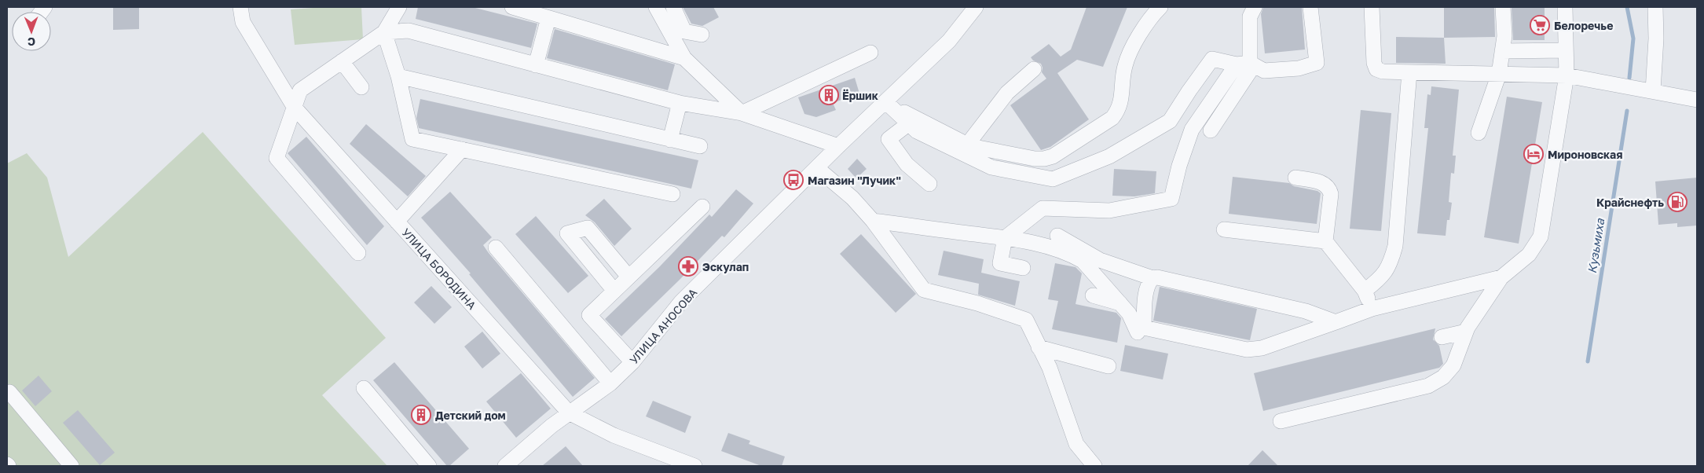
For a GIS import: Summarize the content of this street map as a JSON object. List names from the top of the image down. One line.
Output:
{"streets":{"street":["УЛИЦА БОРОДИНА","УЛИЦА АНОСОВА"]},"crossings":[["УЛИЦА БОРОДИНА","УЛИЦА АНОСОВА"]],"water":["Кузьмиха"],"places":{"supermarket":["Белоречье"],"building":["Ёршик","Детский дом"],"hotel":["Мироновская"],"bus stop":["Магазин \"Лучик\""],"fuel station":["Крайснефть"],"pharmacy":["Эскулап"]},"north":"bottom"}
